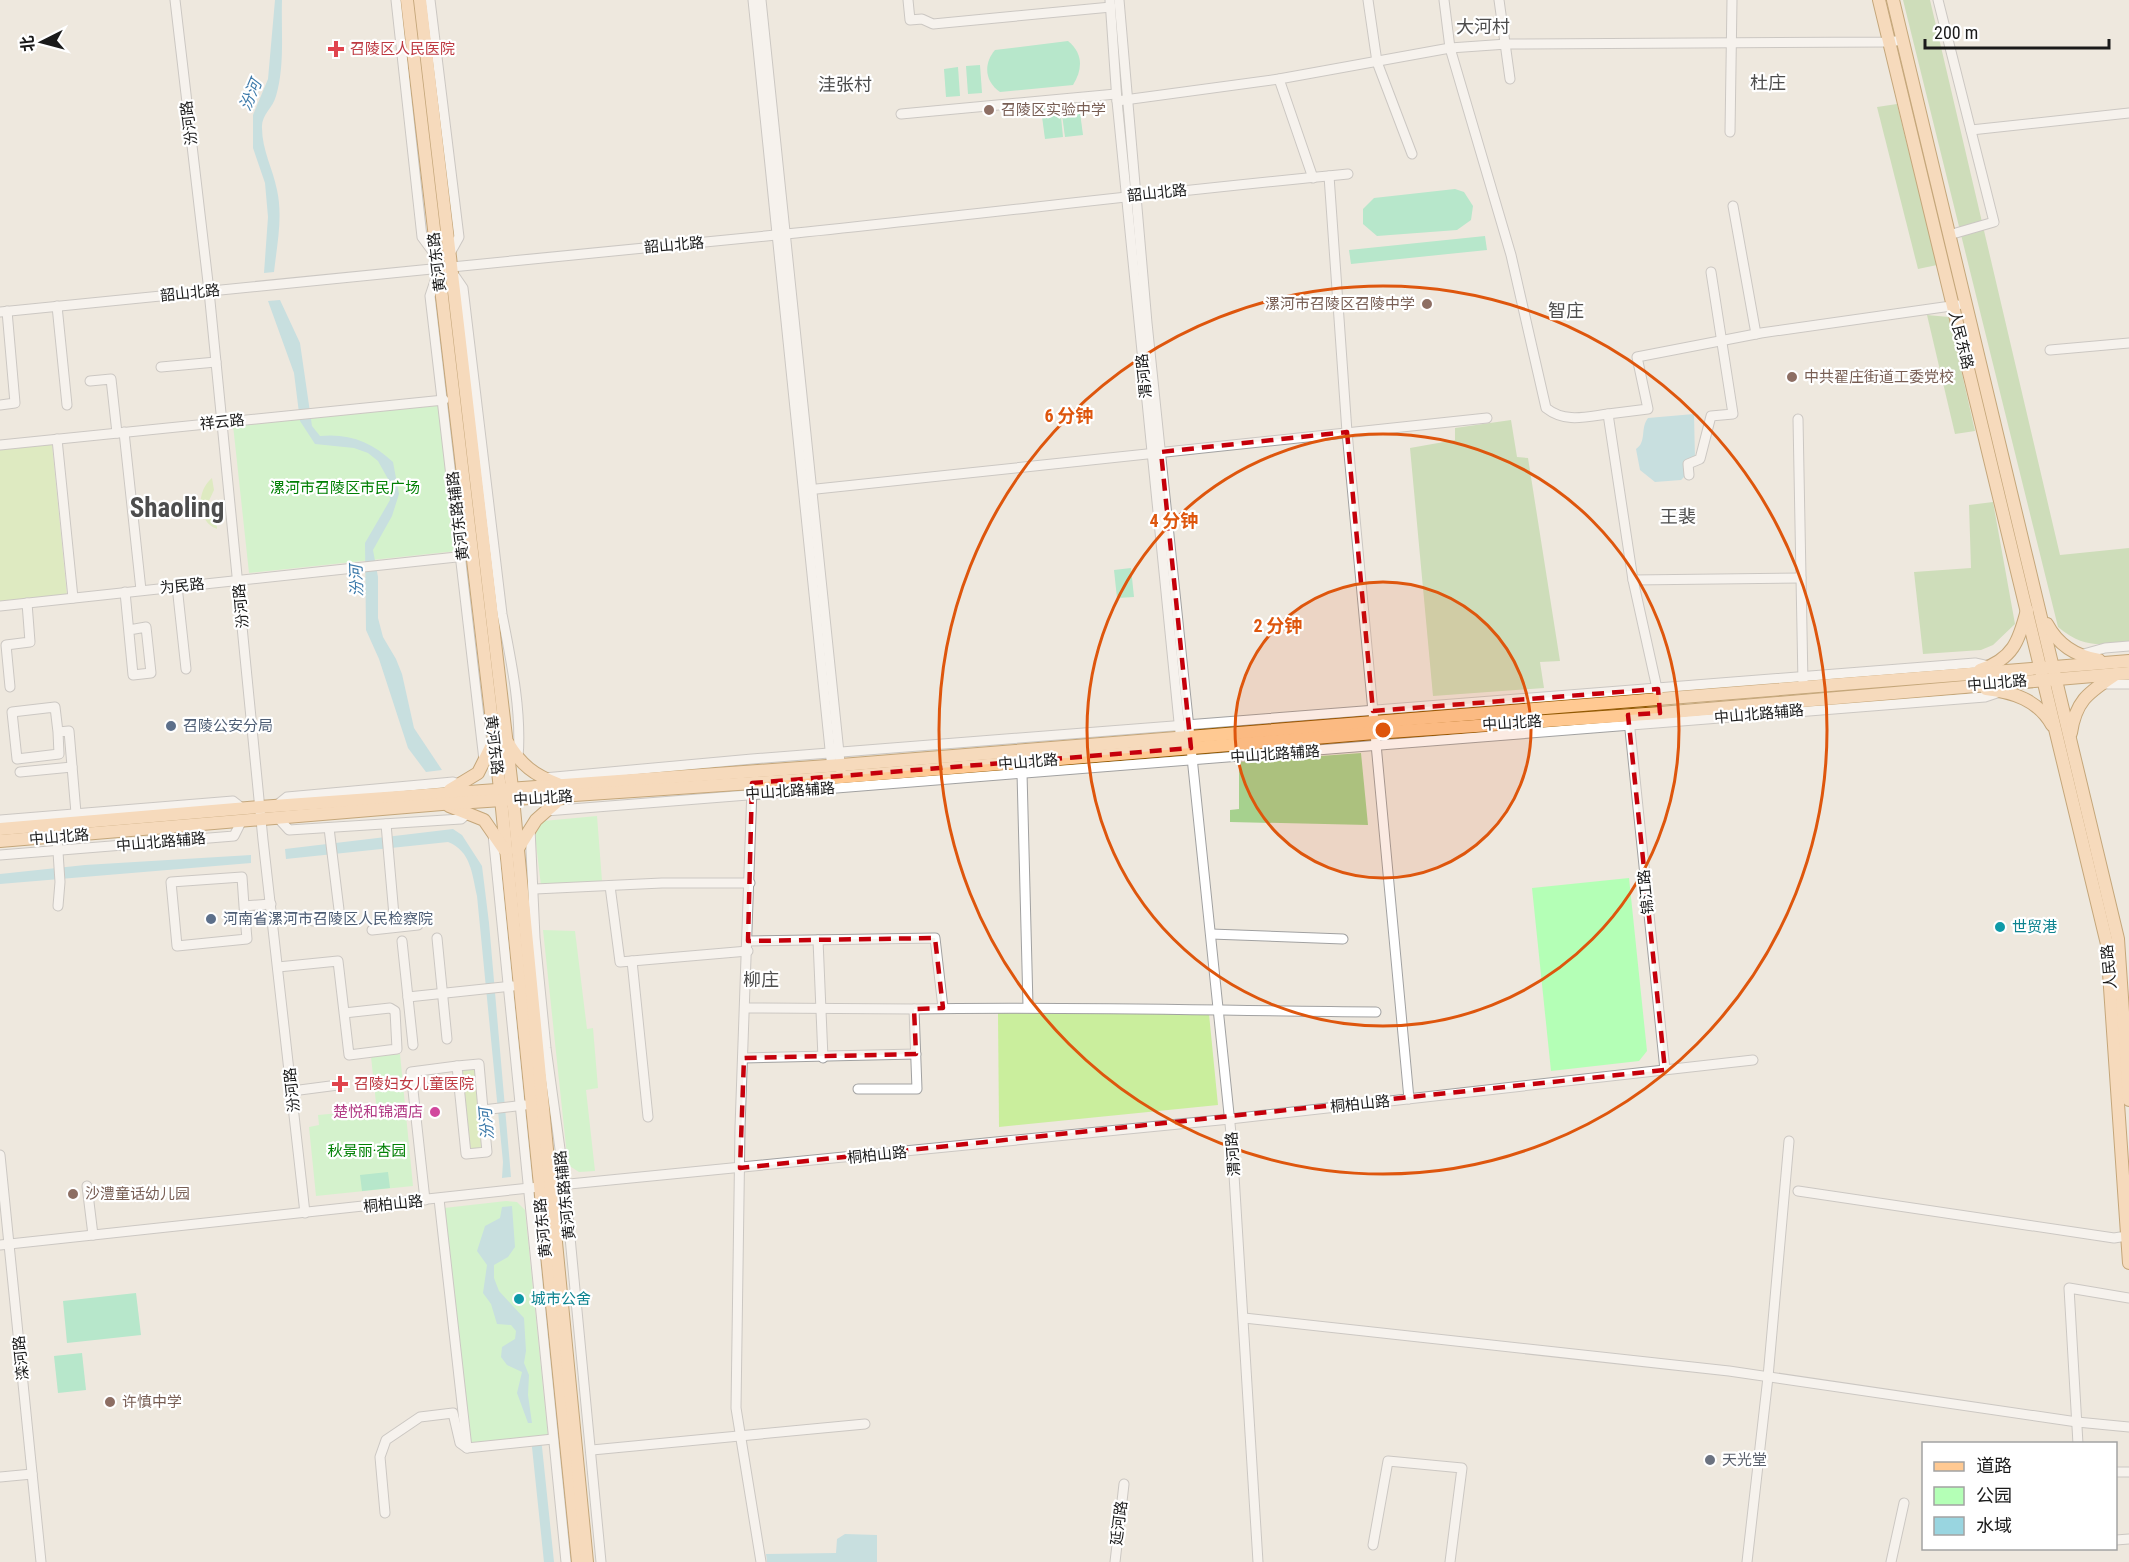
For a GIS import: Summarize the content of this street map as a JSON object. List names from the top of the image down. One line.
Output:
{"streets":{"main road":["黄河东路","人民东路","中山北路","人民路"],"street":["汾河路","韶山北路","渭河路","祥云路","黄河东路辅路","为民路","中山北路辅路","锦江路","桐柏山路","滦河路","延河路"]},"crossings":[["汾河路","韶山北路"],["汾河路","祥云路"],["汾河路","为民路"],["汾河路","中山北路"],["汾河路","桐柏山路"],["韶山北路","黄河东路"],["韶山北路","渭河路"],["韶山北路","黄河东路辅路"],["黄河东路","黄河东路辅路"],["黄河东路","为民路"],["黄河东路","中山北路"],["黄河东路","桐柏山路"],["人民东路","中山北路"],["人民东路","人民路"],["渭河路","中山北路"],["渭河路","中山北路辅路"],["渭河路","桐柏山路"],["祥云路","黄河东路辅路"],["黄河东路辅路","为民路"],["黄河东路辅路","桐柏山路"],["中山北路","中山北路辅路"],["中山北路","锦江路"],["中山北路","人民路"],["中山北路辅路","锦江路"],["锦江路","桐柏山路"],["桐柏山路","滦河路"]],"districts":["大河村","杜庄","洼张村","智庄","Shaoling","王裴","柳庄"],"water":["汾河"],"parks":["漯河市召陵区市民广场","秋景丽·杏园"],"places":{"health":["召陵区人民医院","召陵妇女儿童医院"],"other":["召陵区实验中学","漯河市召陵区召陵中学","中共翟庄街道工委党校","召陵公安分局","河南省漯河市召陵区人民检察院","世贸港","楚悦和锦酒店","沙澧童话幼儿园","城市公舍","许慎中学","天光堂"]},"legend":["道路","公园","水域"],"scale_bar":"200 m","north":"left","rings":["6 分钟","4 分钟","2 分钟"]}
